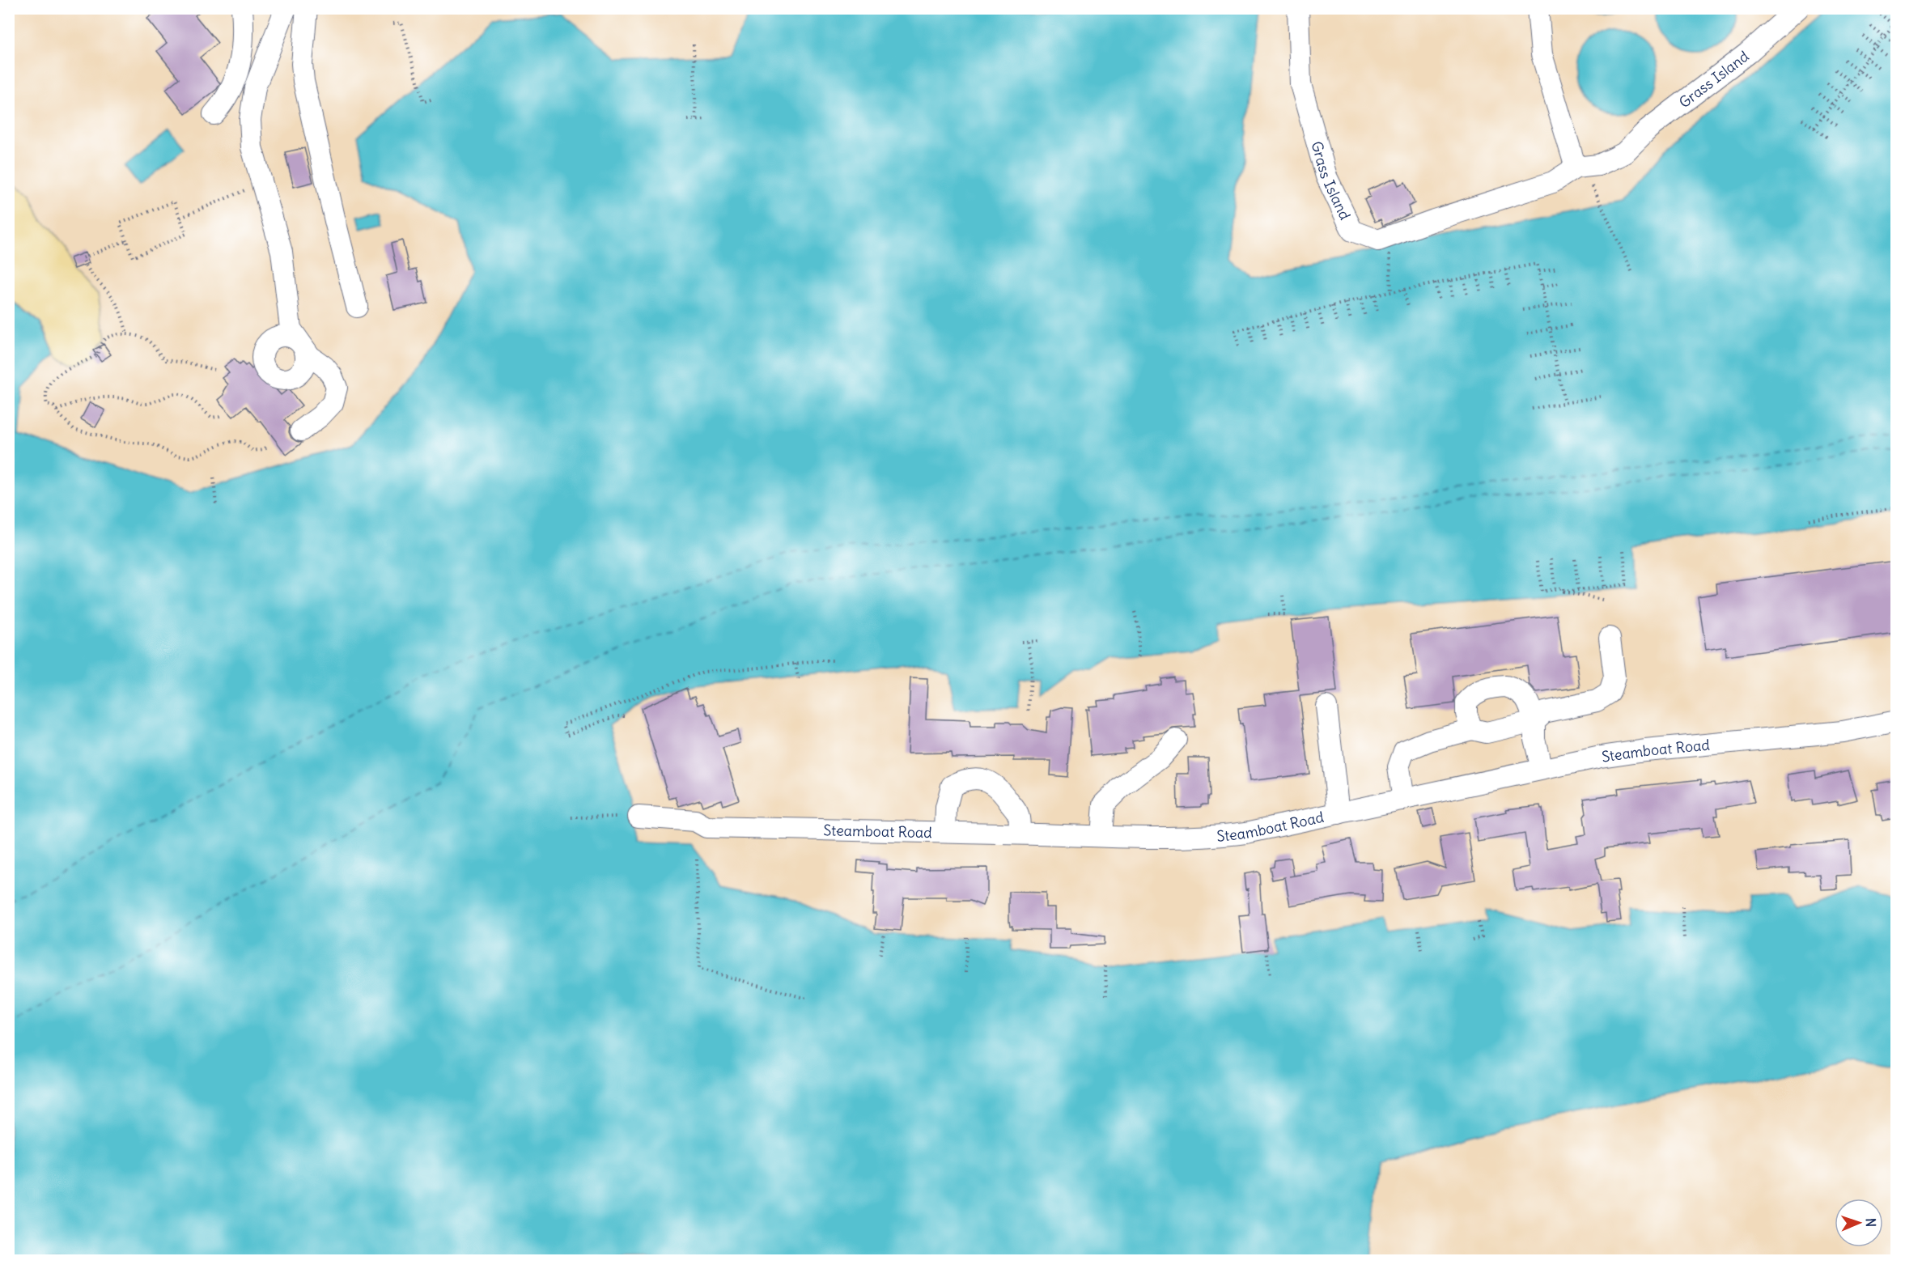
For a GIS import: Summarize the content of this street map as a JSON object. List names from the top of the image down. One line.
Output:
{"streets":{"street":["Grass Island","Steamboat Road"]},"north":"right"}
